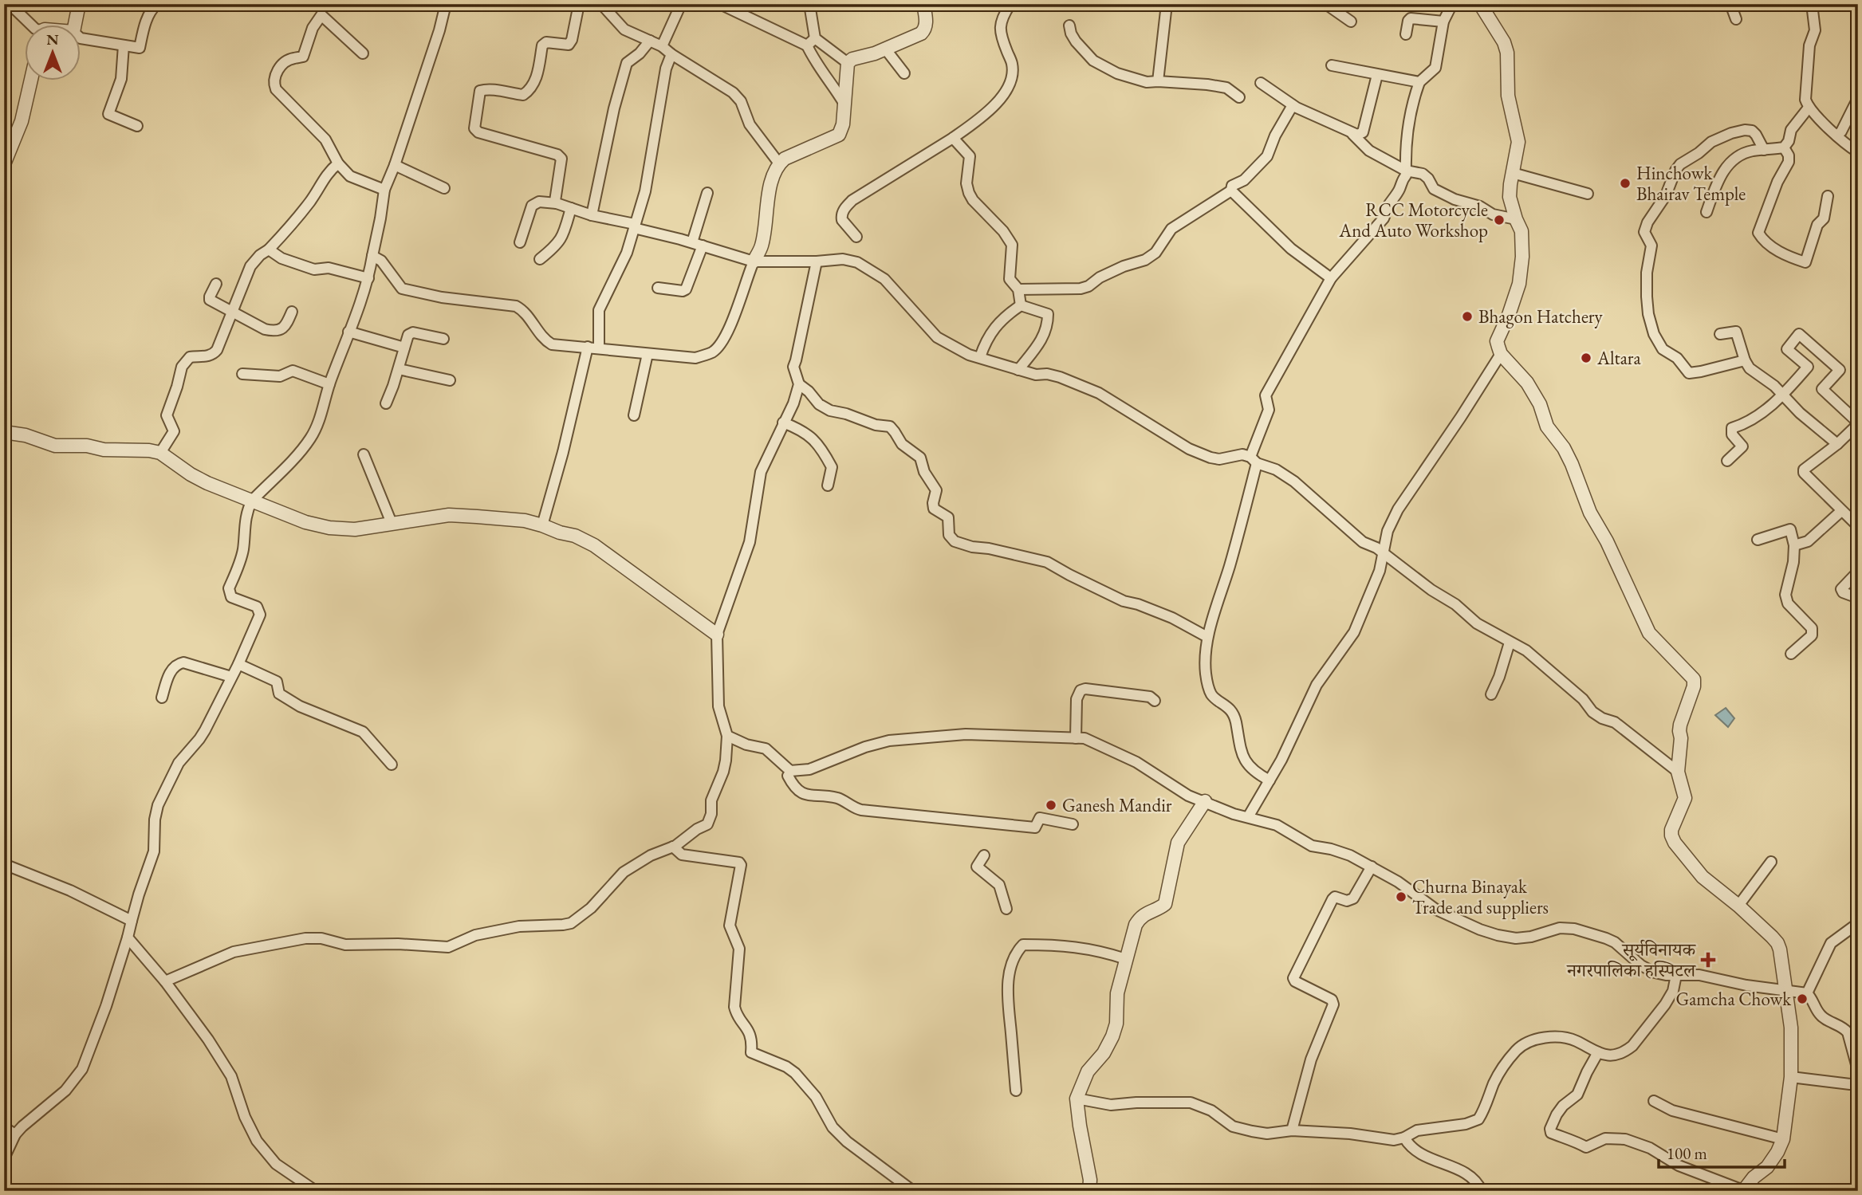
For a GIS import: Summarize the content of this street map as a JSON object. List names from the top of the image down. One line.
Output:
{"places":{"other":["Hinchowk Bhairav Temple","RCC Motorcycle And Auto Workshop","Bhagon Hatchery","Altara","Ganesh Mandir","Churna Binayak Trade and suppliers","Gamcha Chowk"],"health":["सूर्यविनायक नगरपालिका हस्पिटल"]},"scale_bar":"100 m","north":"top"}
